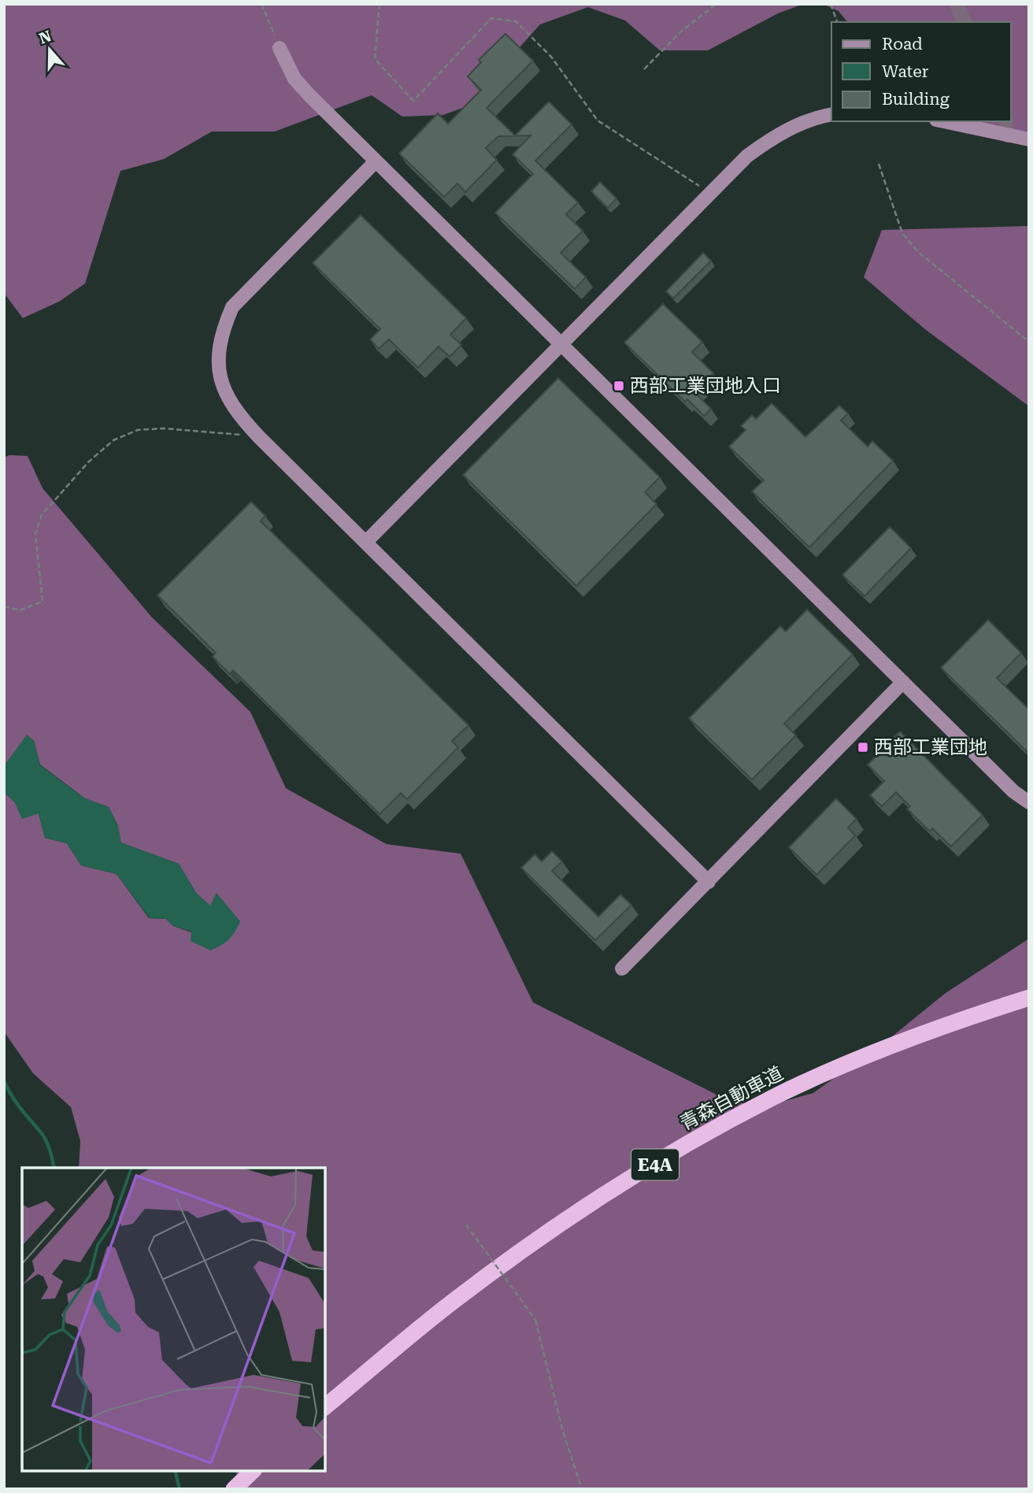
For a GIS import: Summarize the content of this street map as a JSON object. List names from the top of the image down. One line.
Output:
{"streets":{"highway":["青森自動車道","E4A"]},"places":{"transit":["西部工業団地入口","西部工業団地"]},"legend":["Road","Water","Building"],"north":"top"}
